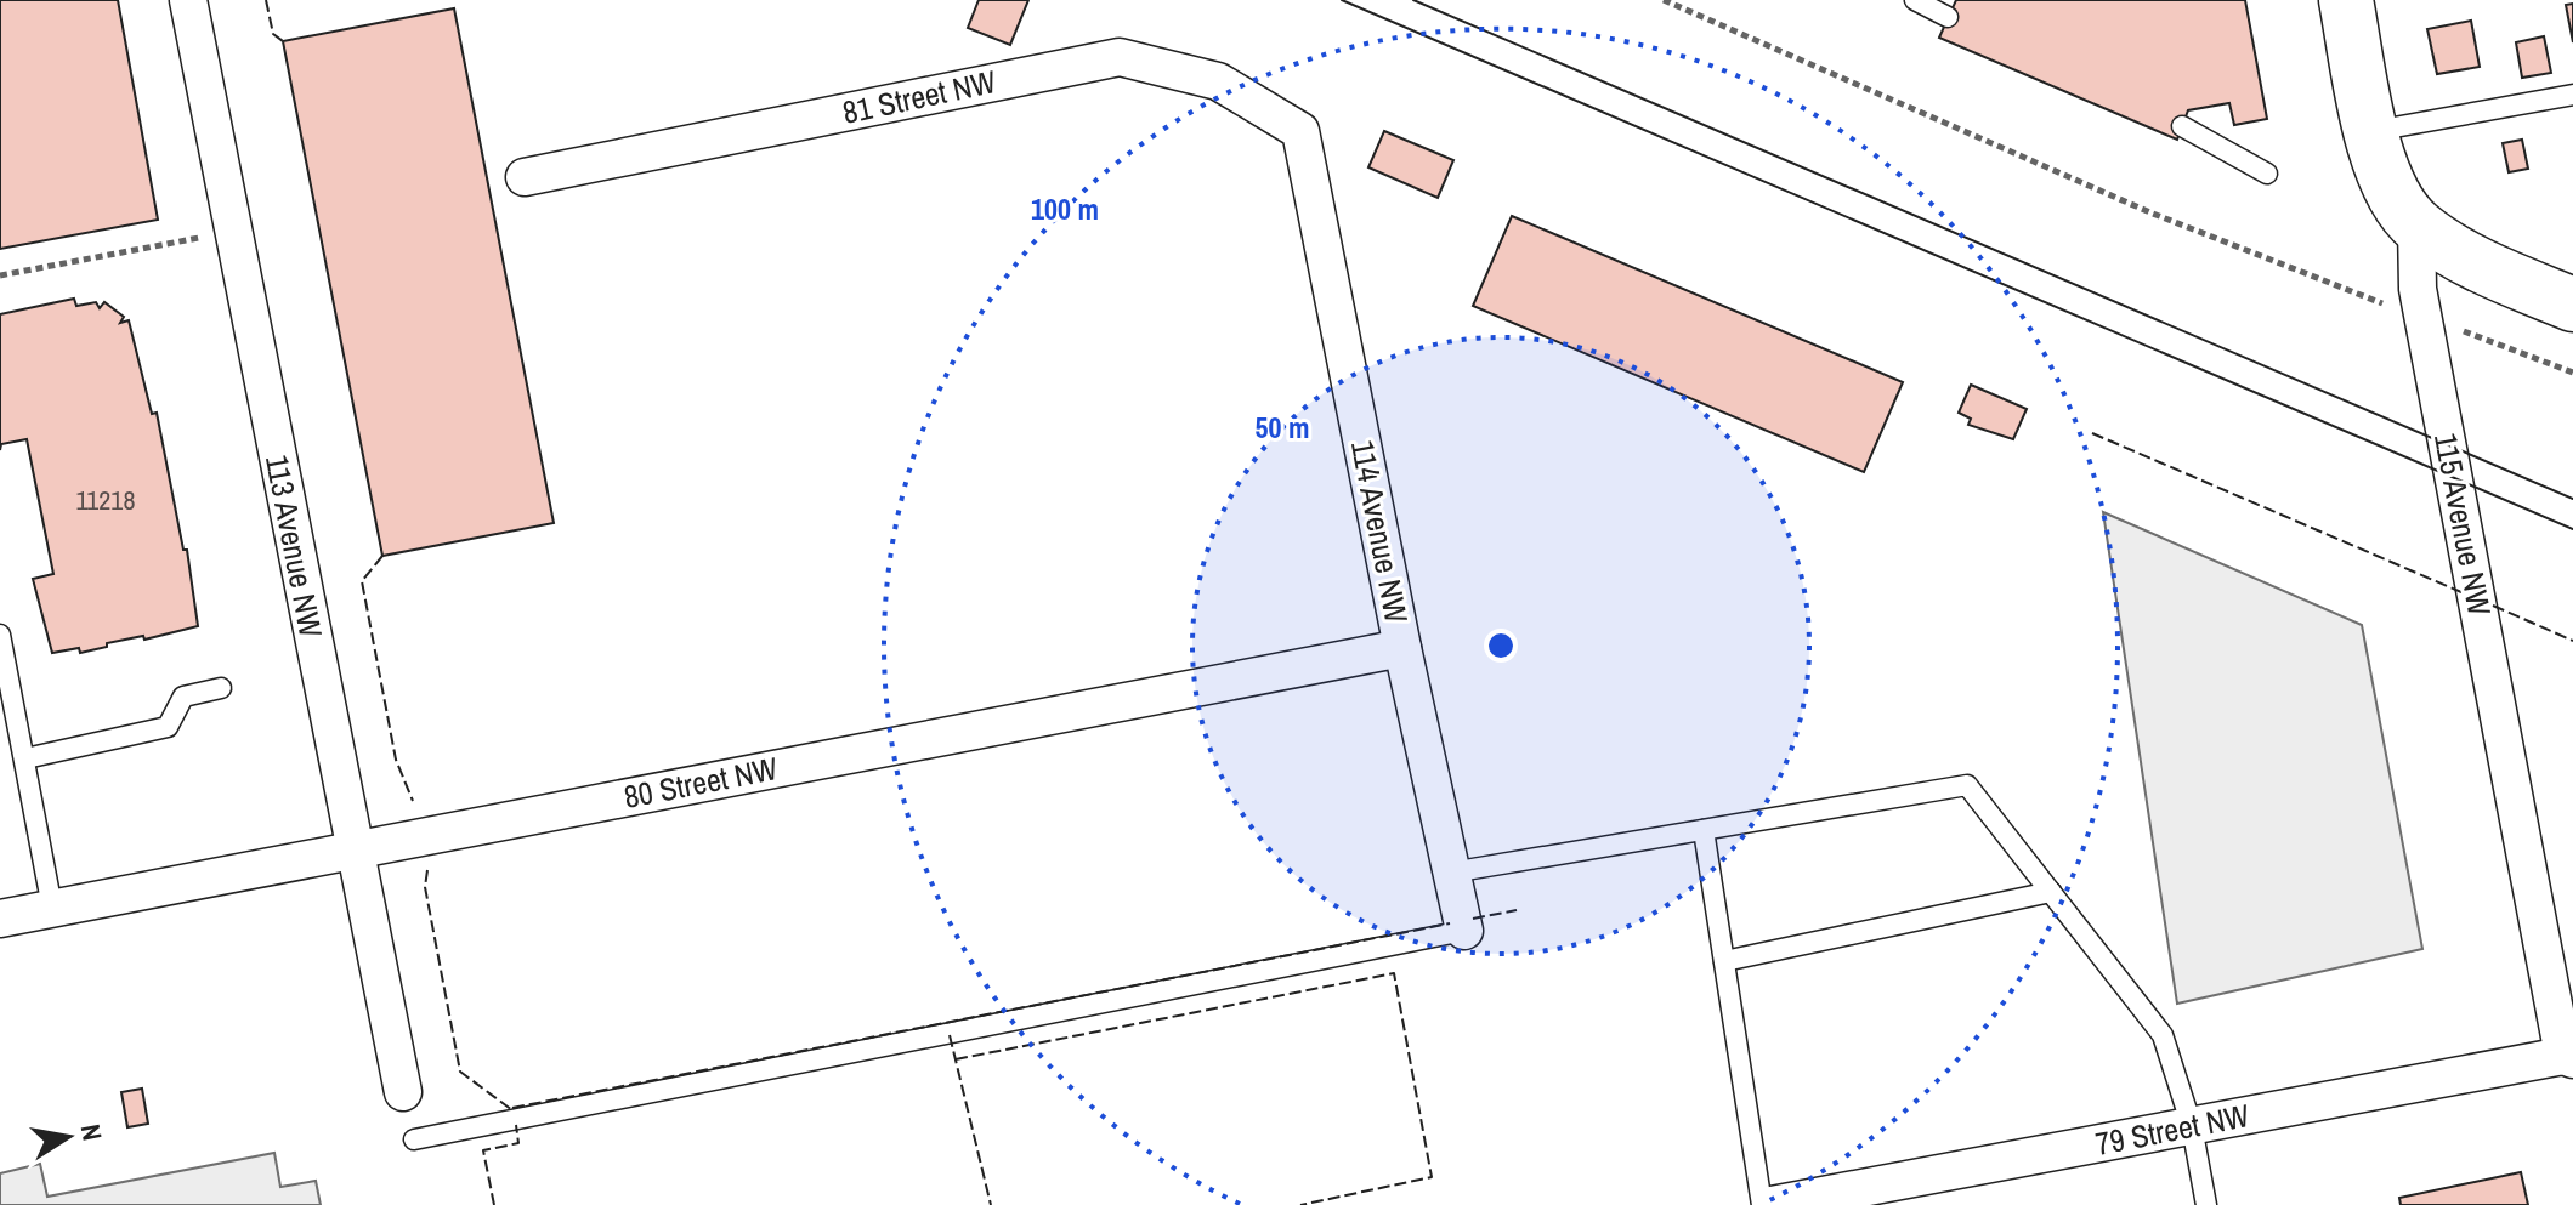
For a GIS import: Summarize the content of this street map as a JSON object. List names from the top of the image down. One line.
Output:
{"streets":{"street":["81 Street NW","115 Avenue NW","114 Avenue NW","113 Avenue NW","80 Street NW","79 Street NW"]},"crossings":[["81 Street NW","114 Avenue NW"],["115 Avenue NW","79 Street NW"],["114 Avenue NW","80 Street NW"],["113 Avenue NW","80 Street NW"]],"house_numbers":["11218"],"north":"right","rings":["100 m","50 m"]}
